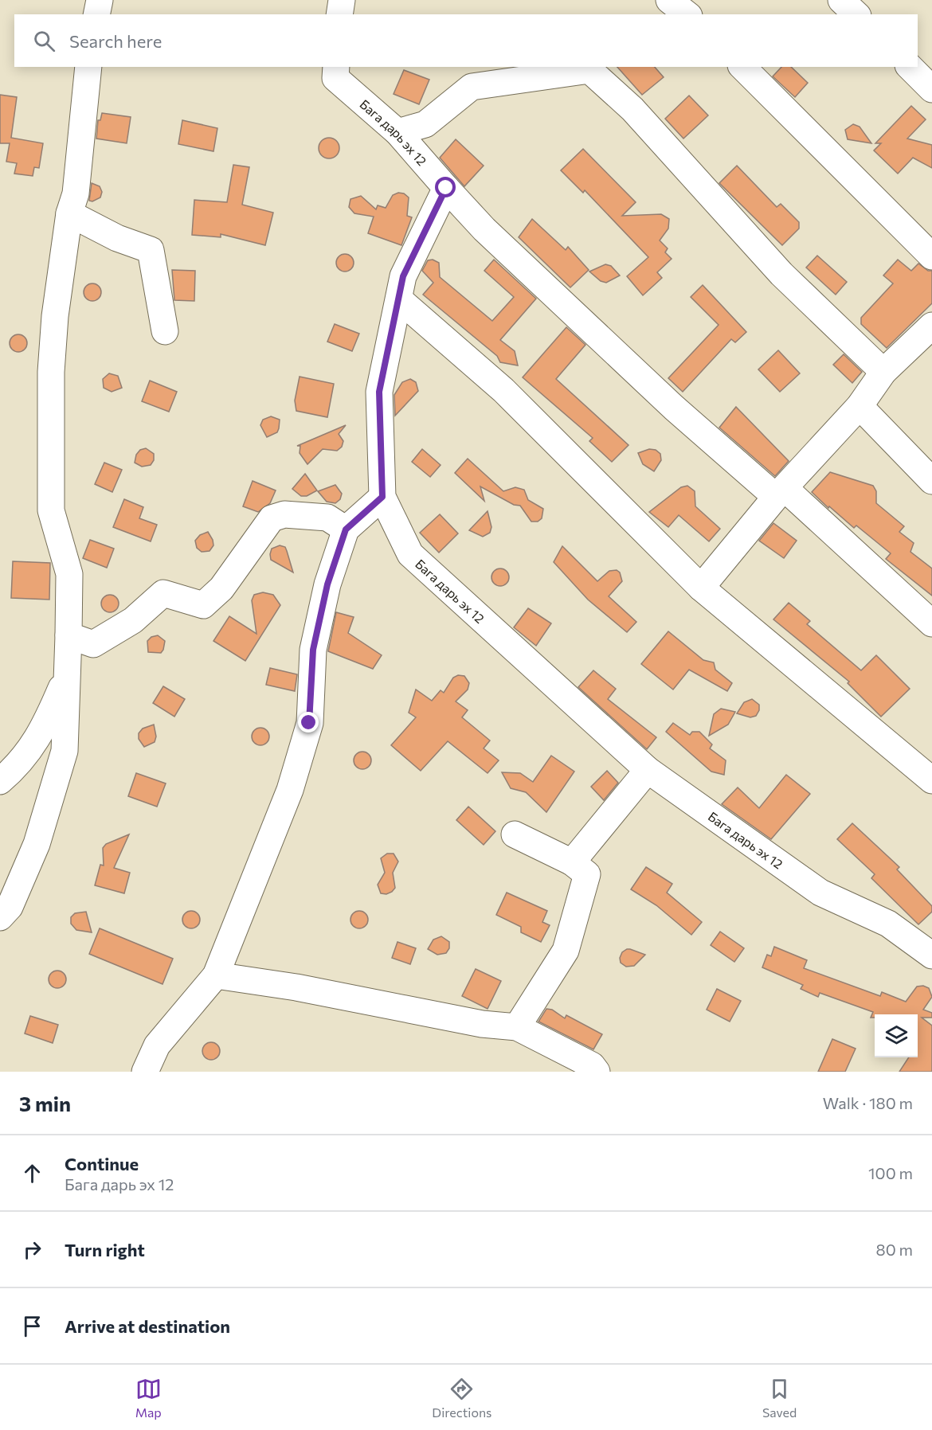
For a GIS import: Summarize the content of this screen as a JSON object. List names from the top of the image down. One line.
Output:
{"streets":{"street":["Бага дарь эх 12"]},"page":{"search":"Search here","heading":["3 min","Walk · 180 m"],"list":[["Continue","Бага дарь эх 12","100 m"],["Turn right","80 m"],"Arrive at destination"],"nav":["Map","Directions","Saved"]}}
